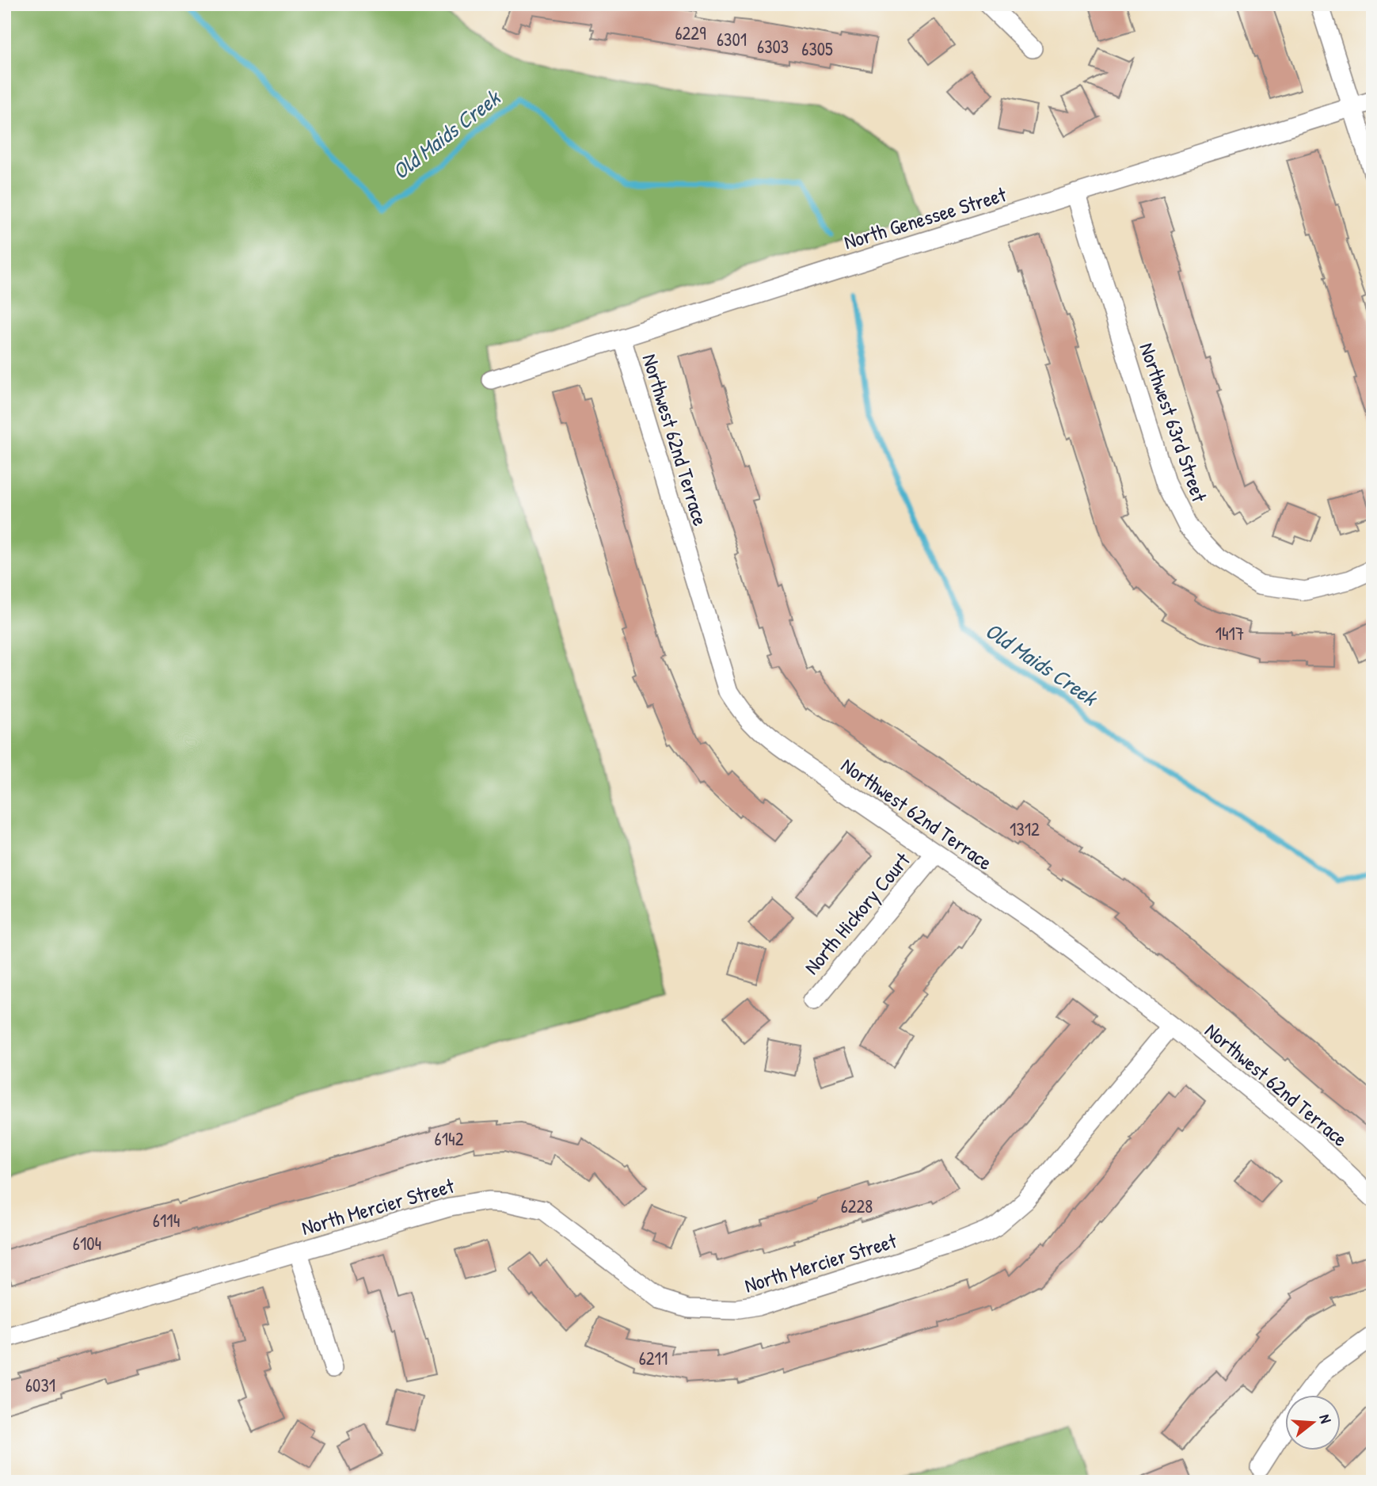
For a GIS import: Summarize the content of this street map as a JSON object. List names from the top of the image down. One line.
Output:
{"streets":{"street":["North Genessee Street","Northwest 63rd Street","Northwest 62nd Terrace","North Hickory Court","North Mercier Street"]},"crossings":[["North Genessee Street","Northwest 63rd Street"],["North Genessee Street","Northwest 62nd Terrace"],["Northwest 62nd Terrace","North Hickory Court"],["Northwest 62nd Terrace","North Mercier Street"]],"water":["Old Maids Creek"],"house_numbers":["6229","6301","6303","6305","1417","1312","6142","6228","6114","6104","6211","6031"],"north":"right"}
